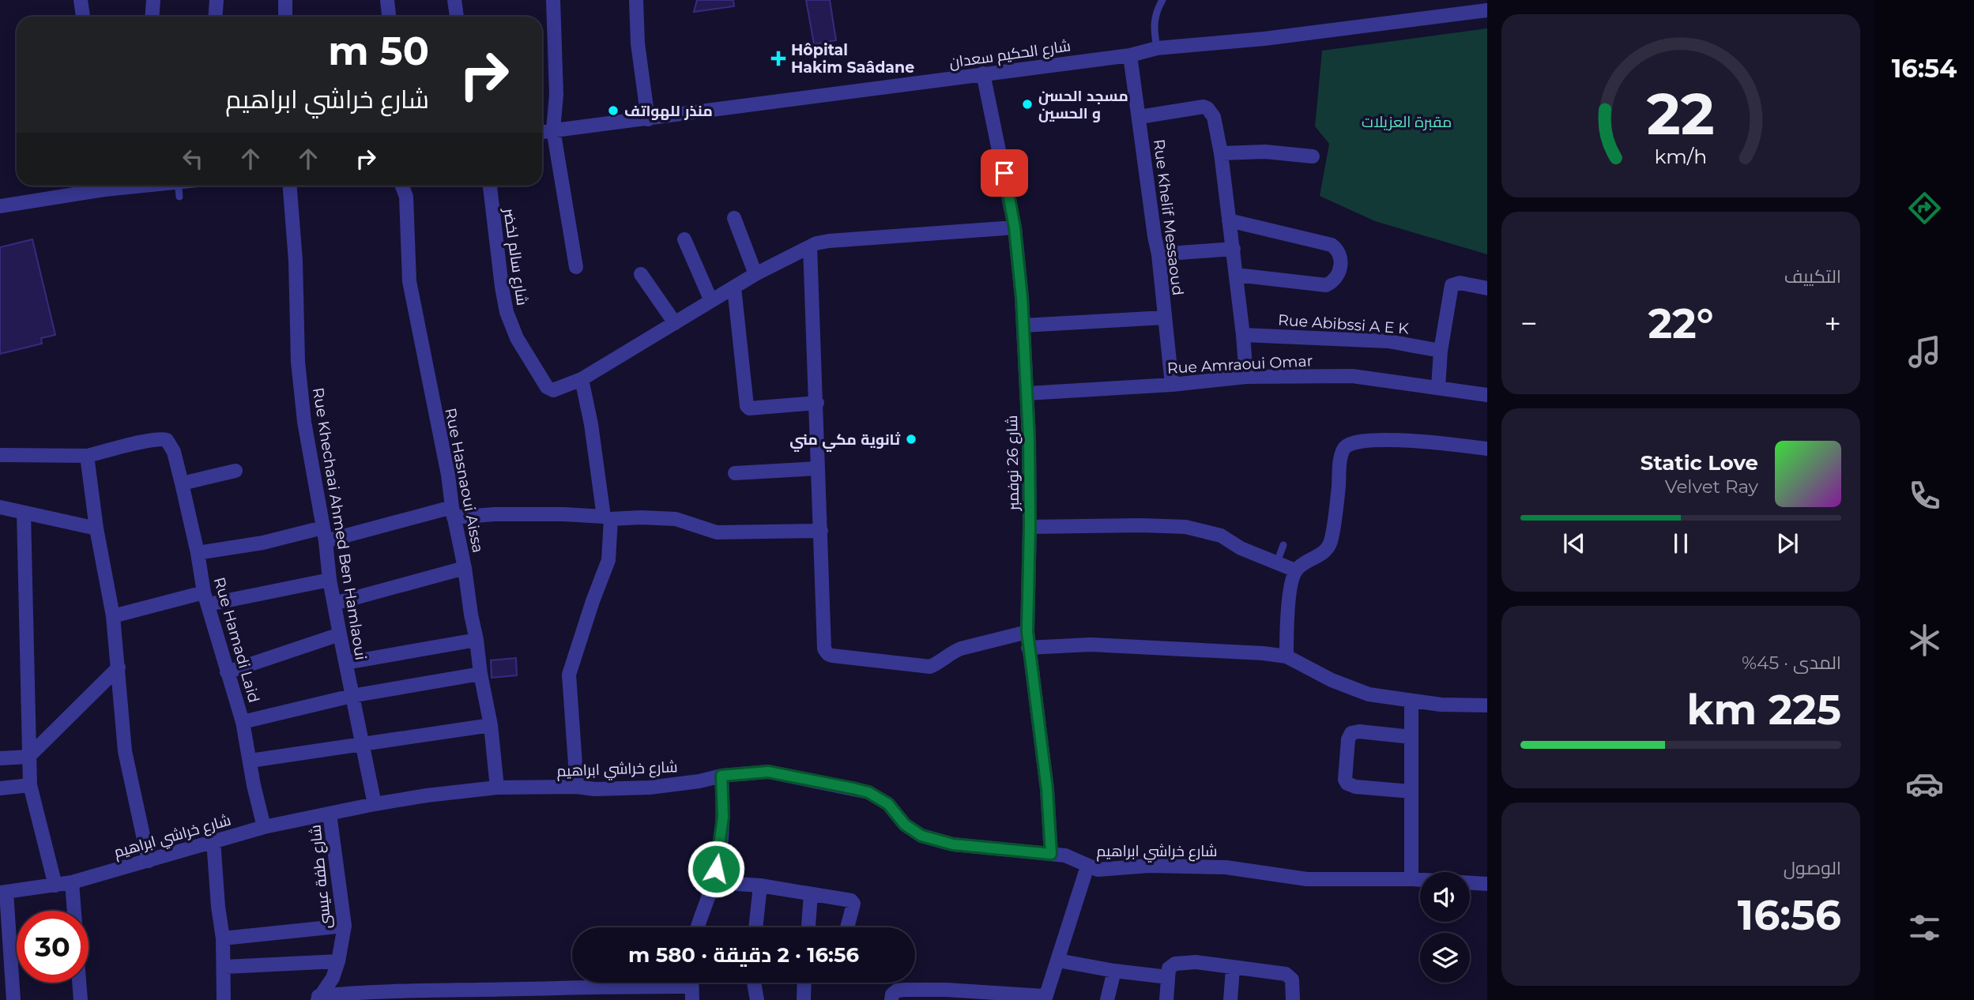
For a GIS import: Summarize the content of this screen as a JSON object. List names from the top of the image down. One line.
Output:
{"streets":{"street":["شارع الحكيم سعدان","Rue Khelif Messaoud","شارع سالم لخضر","Rue Abibssi A E K","Rue Amraoui Omar","شارع 26 نوفمبر","Rue Hasnaoui Aissa","Rue Khechaai Ahmed Ben Hamlaoui","Rue Hamadi Laid","شارع خراشي ابراهيم","شارع طفة عيسى"]},"crossings":[["شارع الحكيم سعدان","Rue Khelif Messaoud"],["شارع الحكيم سعدان","شارع 26 نوفمبر"],["Rue Khelif Messaoud","Rue Amraoui Omar"],["Rue Amraoui Omar","شارع 26 نوفمبر"],["شارع 26 نوفمبر","شارع خراشي ابراهيم"],["Rue Hasnaoui Aissa","شارع خراشي ابراهيم"],["Rue Khechaai Ahmed Ben Hamlaoui","شارع خراشي ابراهيم"],["Rue Hamadi Laid","شارع خراشي ابراهيم"],["شارع خراشي ابراهيم","شارع طفة عيسى"]],"parks":["مقبرة العزيلات"],"places":{"health":["Hôpital Hakim Saâdane"],"other":["مسجد الحسن و الحسين","منذر للهواتف","ثانوية مكي مني"]},"page":{"tabs":"16:54","turn":["50 m","شارع خراشي ابراهيم"],"tile":["التكييف",["المدى · 45%","225 km"],["الوصول","16:56"]],"heat":["−","22°","+"],"song":["Static Love","Velvet Ray"],"limit":"30","trip":"16:56 · 2 دقيقة · 580 m","gauge":["22","km/h"]}}
